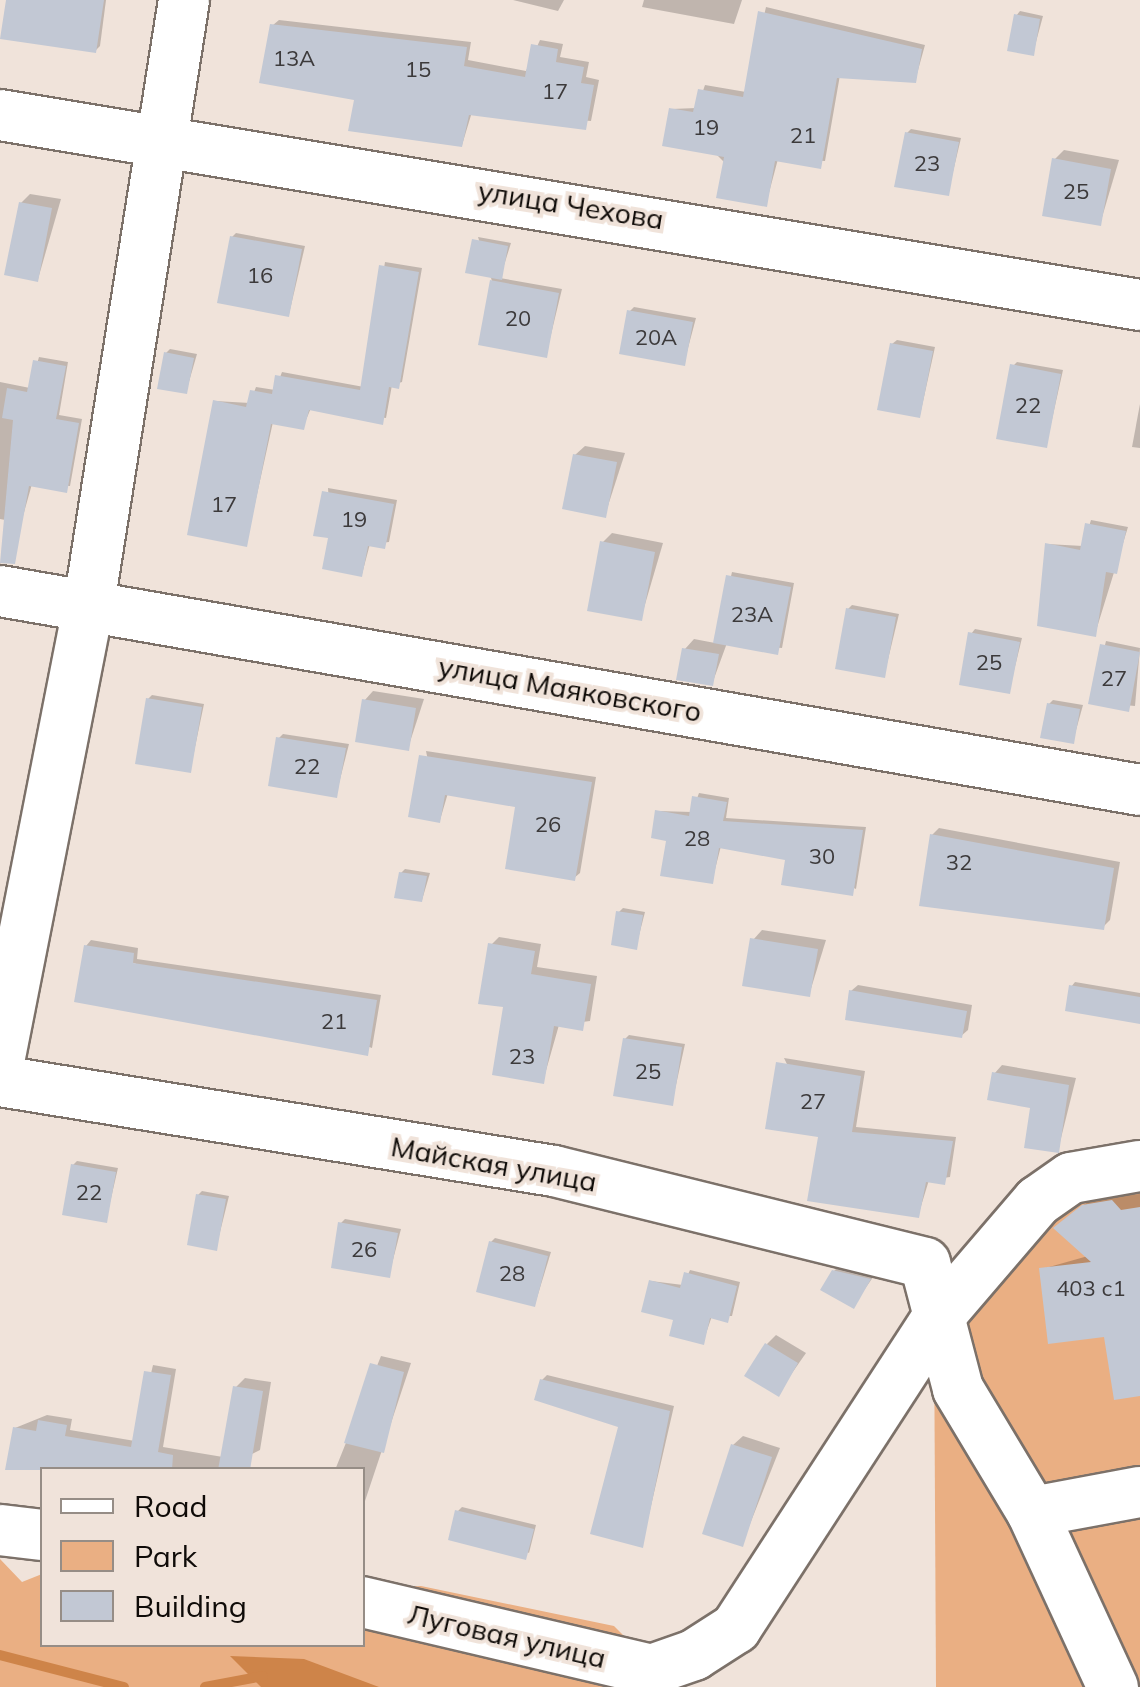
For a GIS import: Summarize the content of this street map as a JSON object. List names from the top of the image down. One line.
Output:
{"streets":{"street":["улица Чехова","улица Маяковского","Майская улица","Луговая улица"]},"crossings":[["Майская улица","Луговая улица"]],"house_numbers":["13А","15","17","19","21","23","25","16","20","20А","22","17","19","23А","25","27","22","26","28","30","32","21","23","25","27","22","26","28","403 с1"],"legend":["Road","Park","Building"]}
